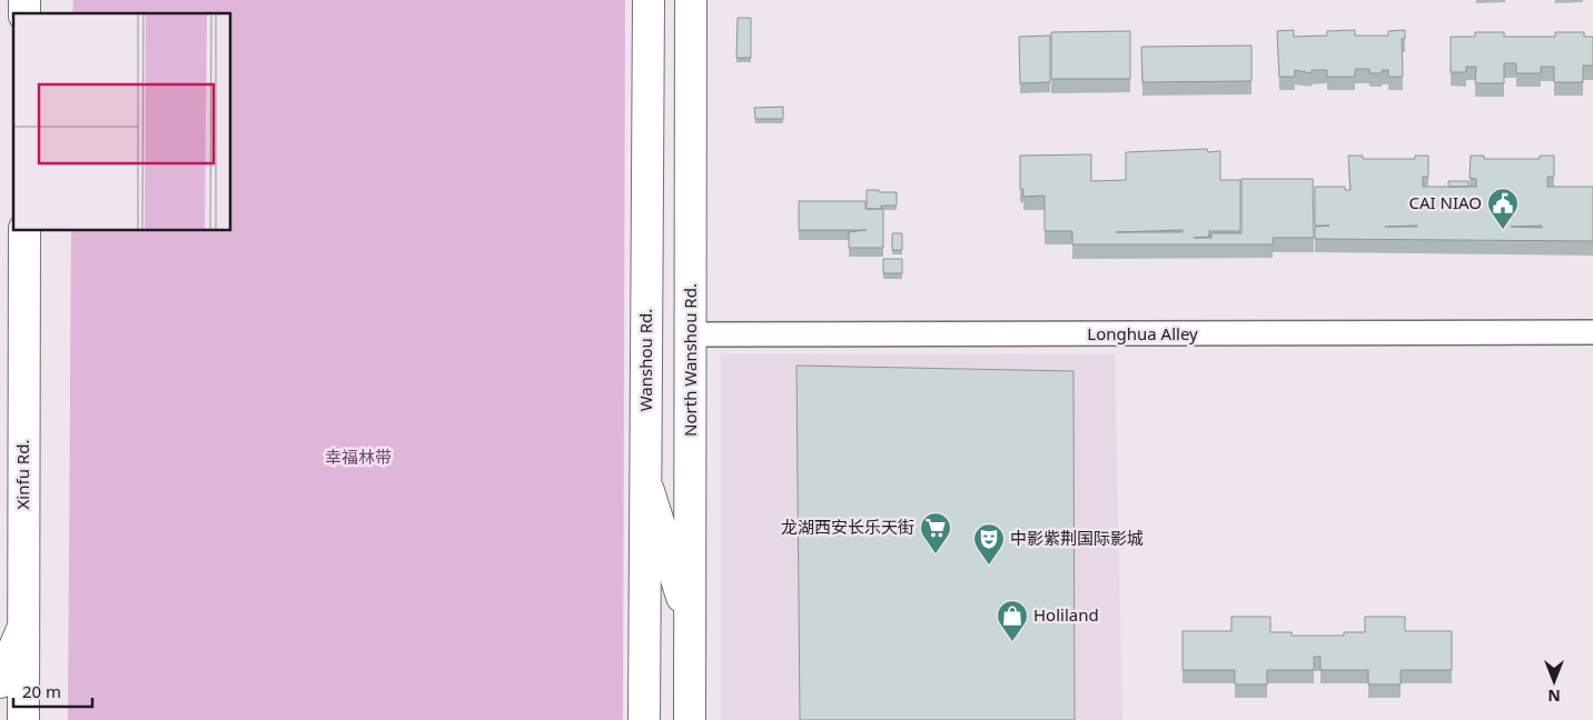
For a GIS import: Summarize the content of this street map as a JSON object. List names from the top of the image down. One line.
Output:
{"streets":{"main road":["Wanshou Rd.","North Wanshou Rd.","Xinfu Rd."],"street":["Longhua Alley"]},"crossings":[["Longhua Alley","North Wanshou Rd."]],"parks":["幸福林带"],"places":{"public building":["CAI NIAO"],"supermarket":["龙湖西安长乐天街"],"theatre":["中影紫荆国际影城"],"shop":["Holiland"]},"scale_bar":"20 m","north":"bottom"}
